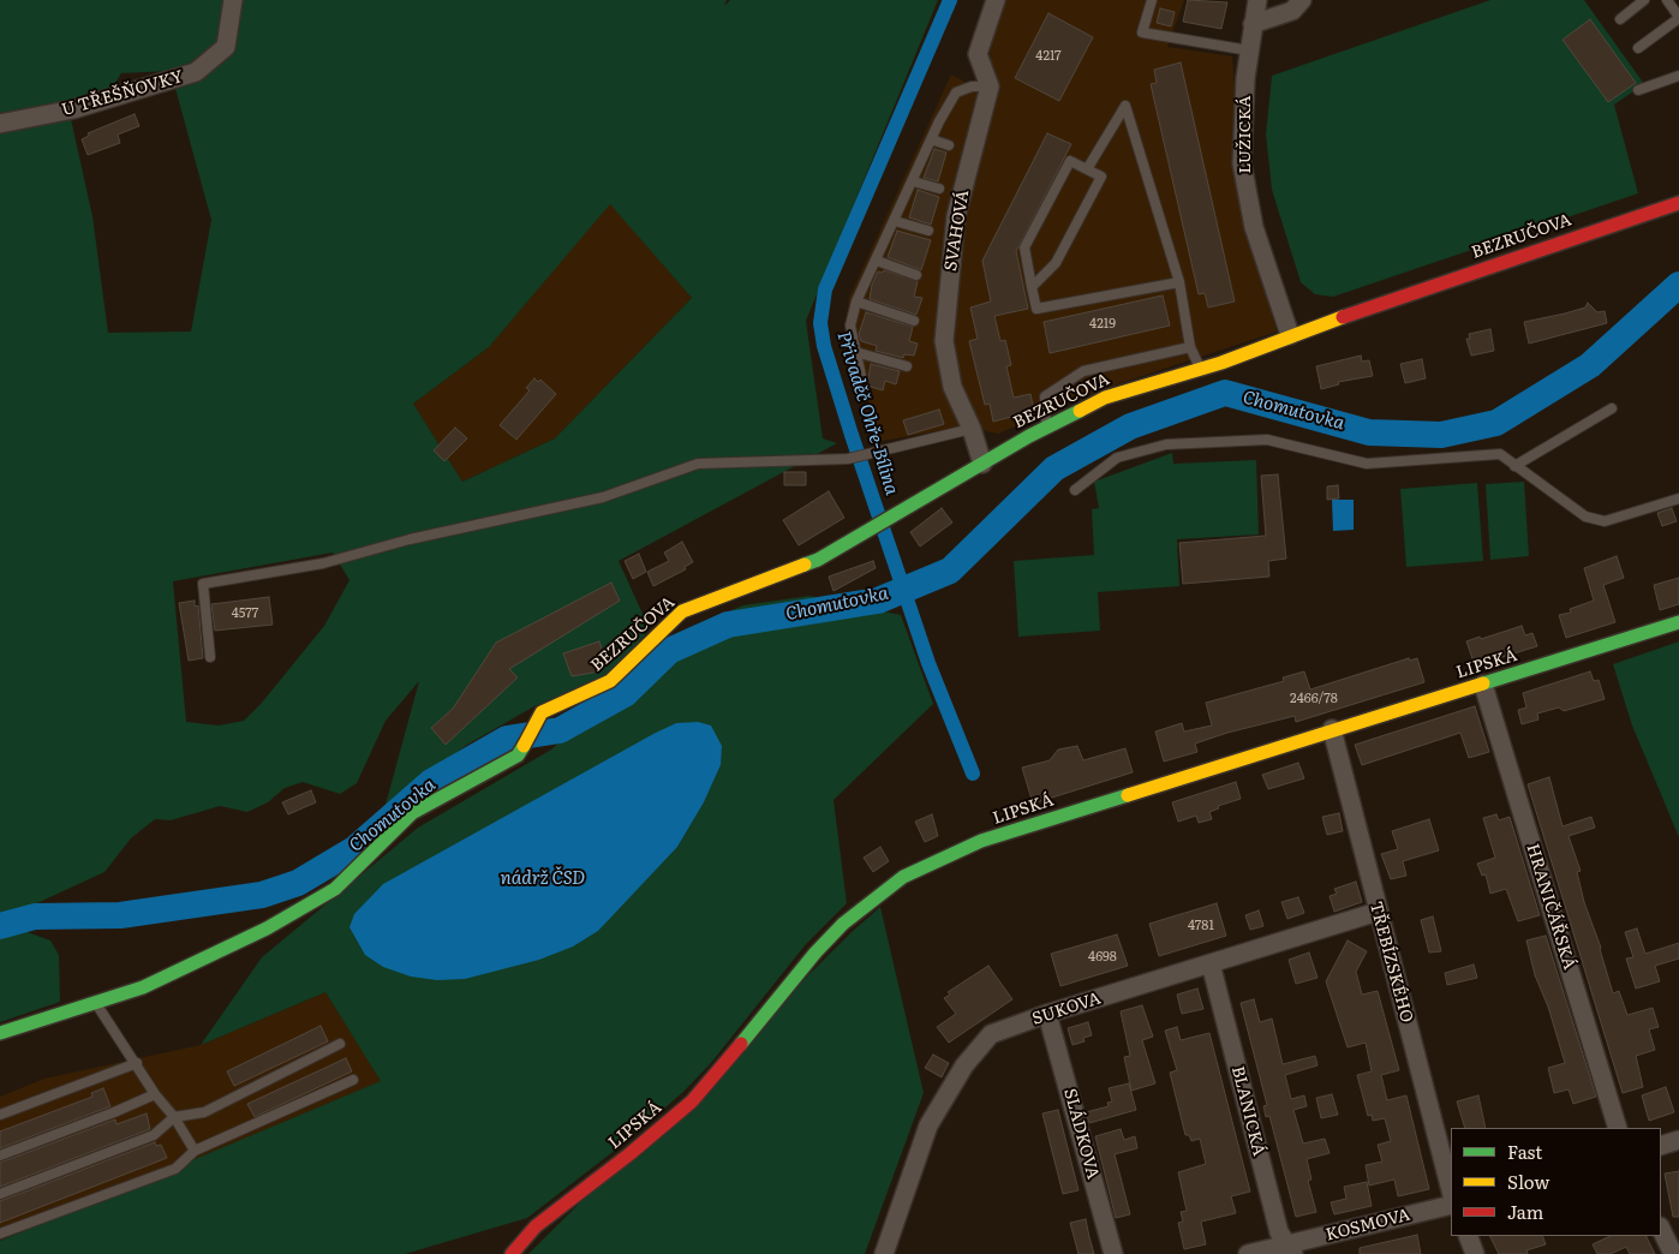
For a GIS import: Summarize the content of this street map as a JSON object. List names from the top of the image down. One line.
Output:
{"streets":{"street":["U TŘEŠŇOVKY","LUŽICKÁ","SVAHOVÁ","BEZRUČOVA","LIPSKÁ","HRANIČÁŘSKÁ","TŘEBÍZSKÉHO","SUKOVA","BLANICKÁ","SLÁDKOVA","KOSMOVA"]},"crossings":[["LUŽICKÁ","BEZRUČOVA"],["SVAHOVÁ","BEZRUČOVA"],["LIPSKÁ","HRANIČÁŘSKÁ"],["LIPSKÁ","TŘEBÍZSKÉHO"],["TŘEBÍZSKÉHO","SUKOVA"],["SUKOVA","BLANICKÁ"],["SUKOVA","SLÁDKOVA"],["BLANICKÁ","KOSMOVA"]],"water":["Chomutovka","Přivaděč Ohře-Bílina","nádrž ČSD"],"house_numbers":["4217","4219","4577","2466/78","4781","4698"],"legend":["Fast","Slow","Jam"]}
